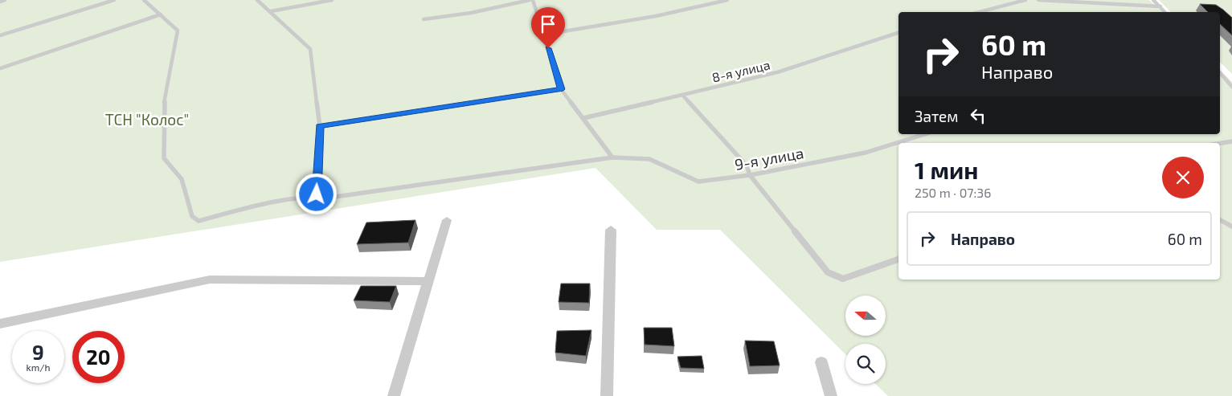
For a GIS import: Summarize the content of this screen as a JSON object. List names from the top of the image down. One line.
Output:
{"streets":{"lane":["8-я улица","9-я улица"]},"parks":["ТСН \"Колос\""],"north":"left","page":{"turn":["60 m","Направо"],"then":"Затем","heading":["1 мин","250 m · 07:36"],"list":[{"name":"Направо","value":"60 m"}],"speed":"9 km/h","limit":"20"}}
